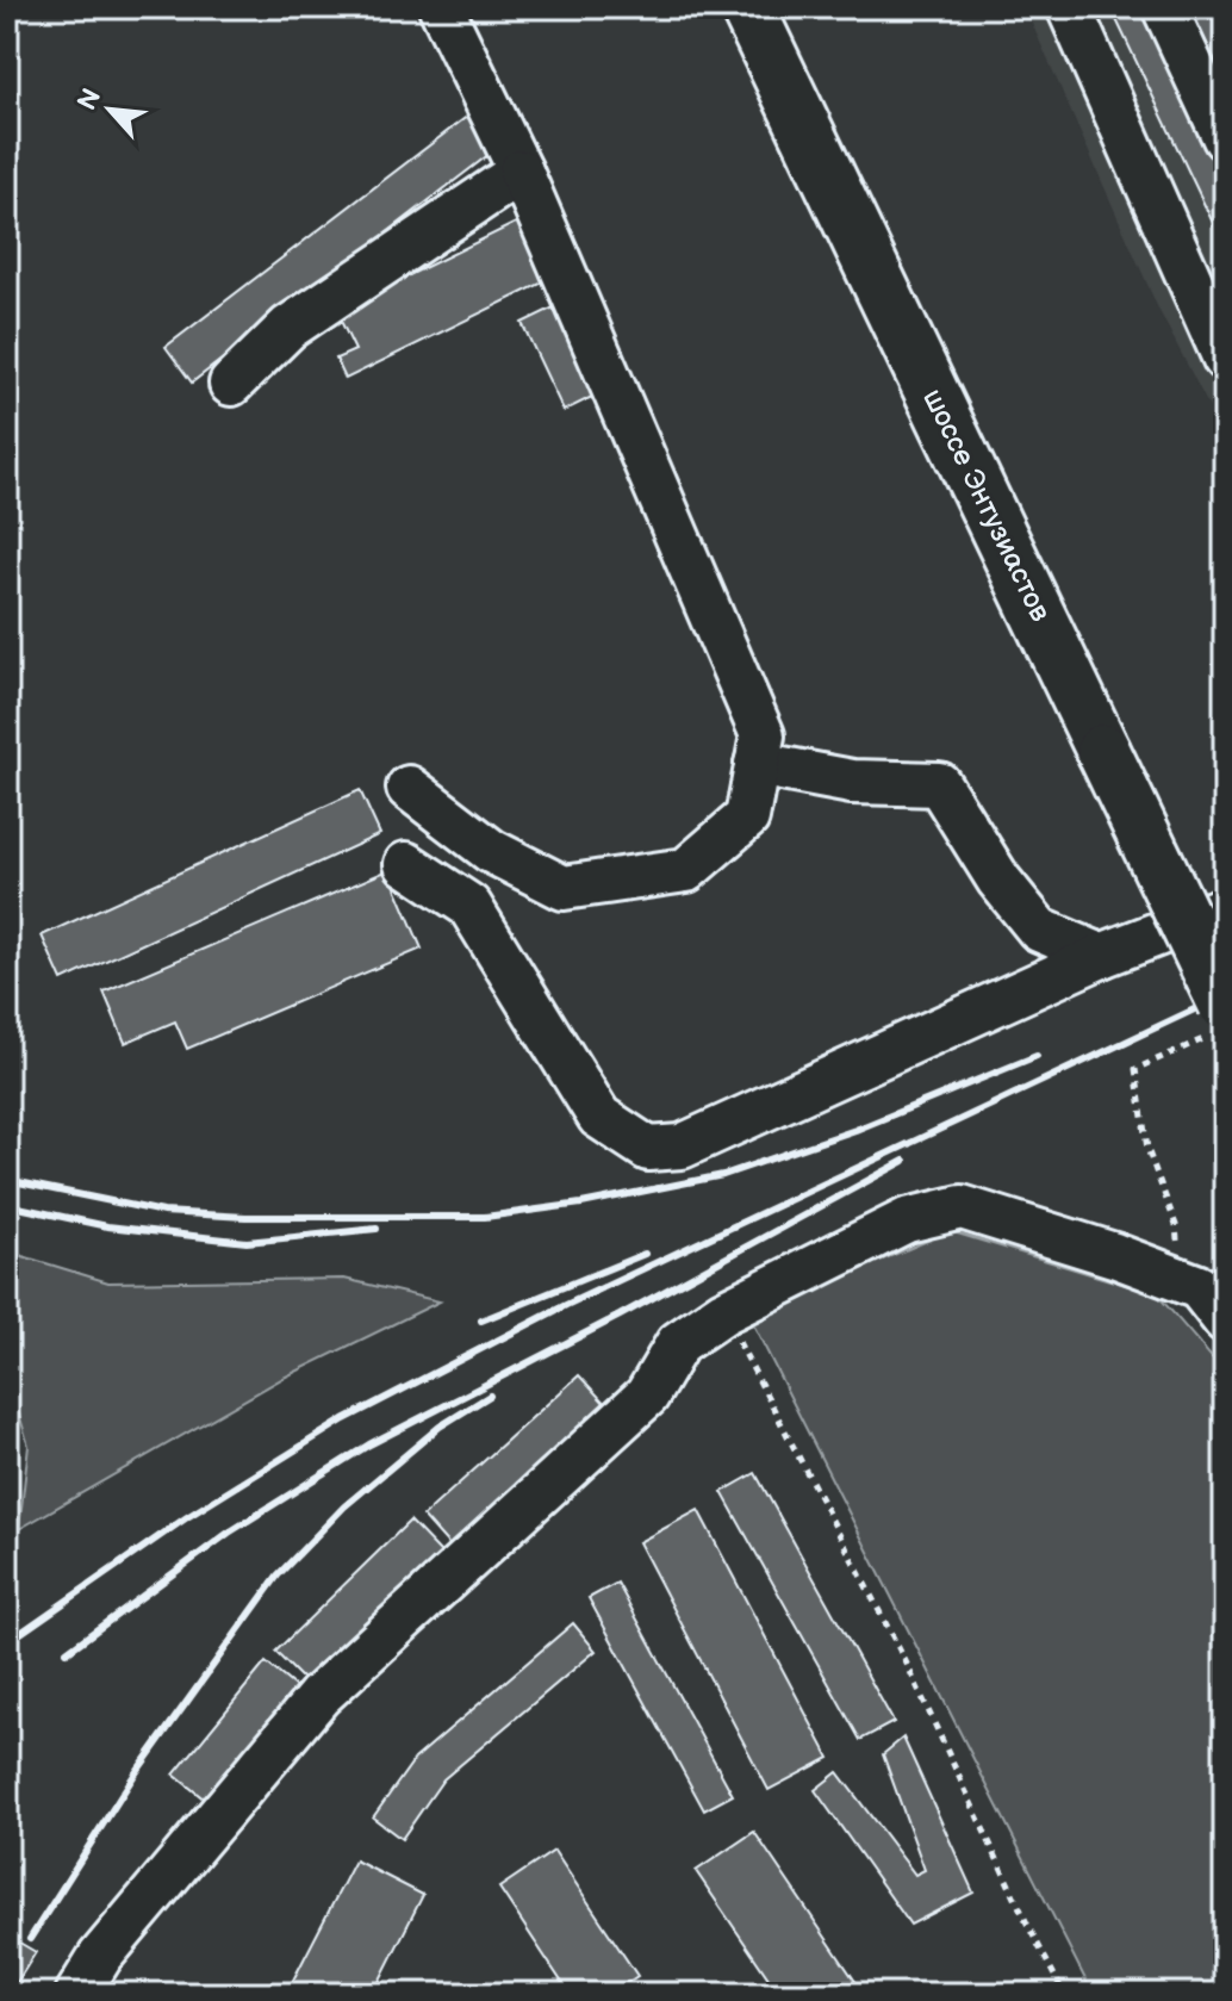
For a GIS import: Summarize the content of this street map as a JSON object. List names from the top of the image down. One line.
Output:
{"streets":{"main road":["шоссе Энтузиастов"]},"north":"top left"}
